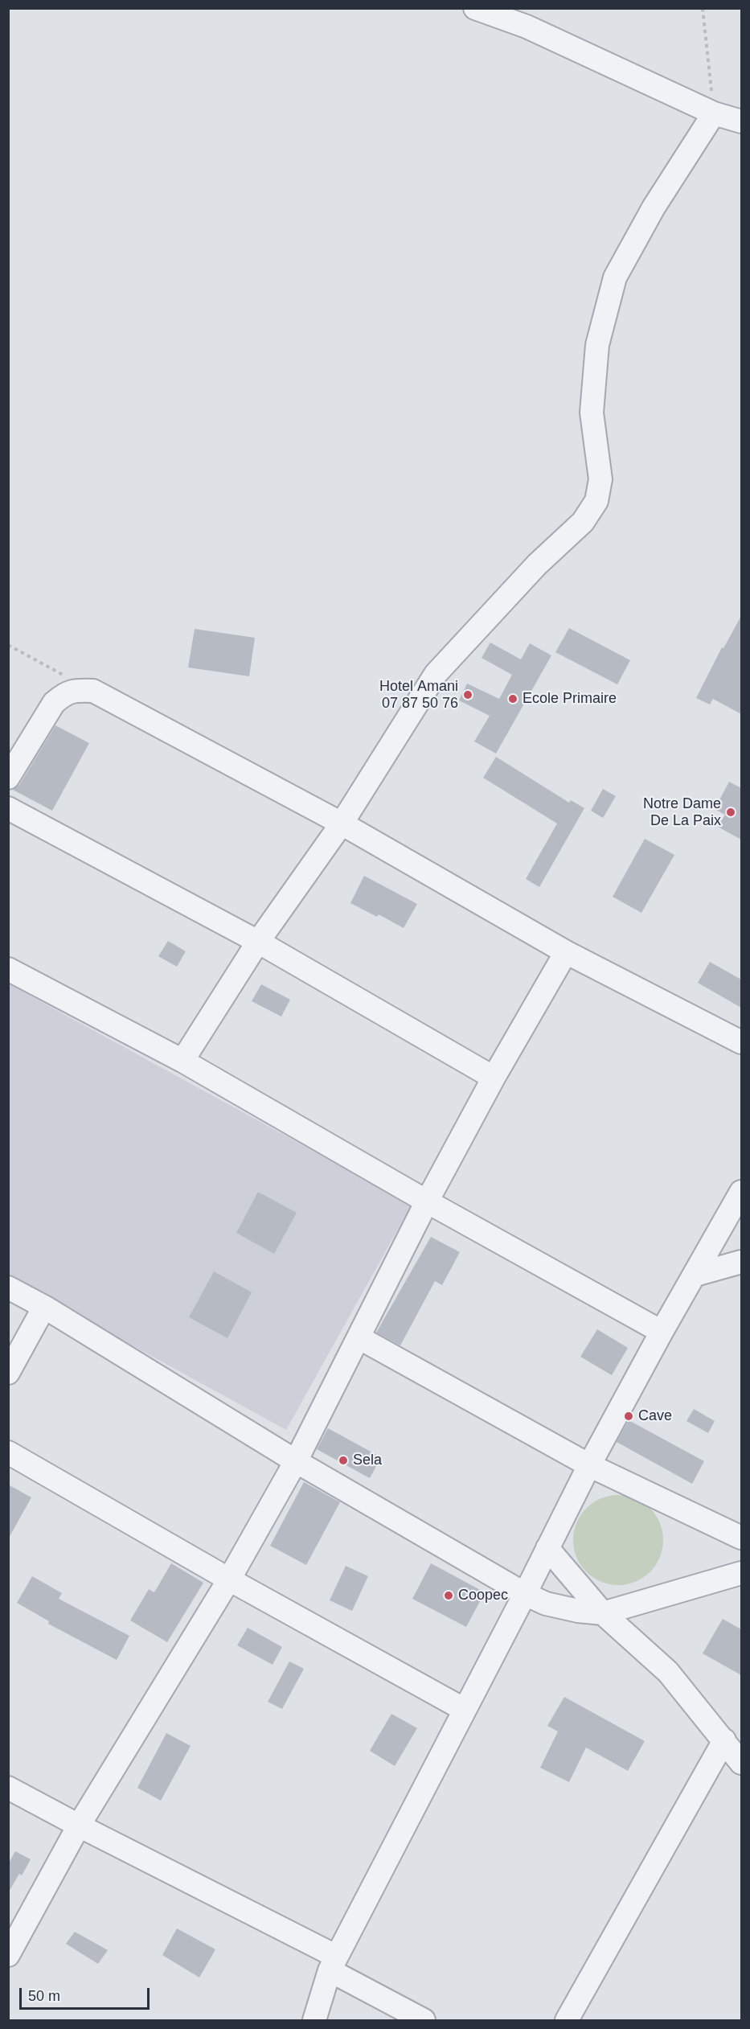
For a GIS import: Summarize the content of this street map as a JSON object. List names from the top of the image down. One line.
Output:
{"places":["Hotel Amani 07 87 50 76","Ecole Primaire","Notre Dame De La Paix","Cave","Sela","Coopec"],"scale_bar":"50 m"}
